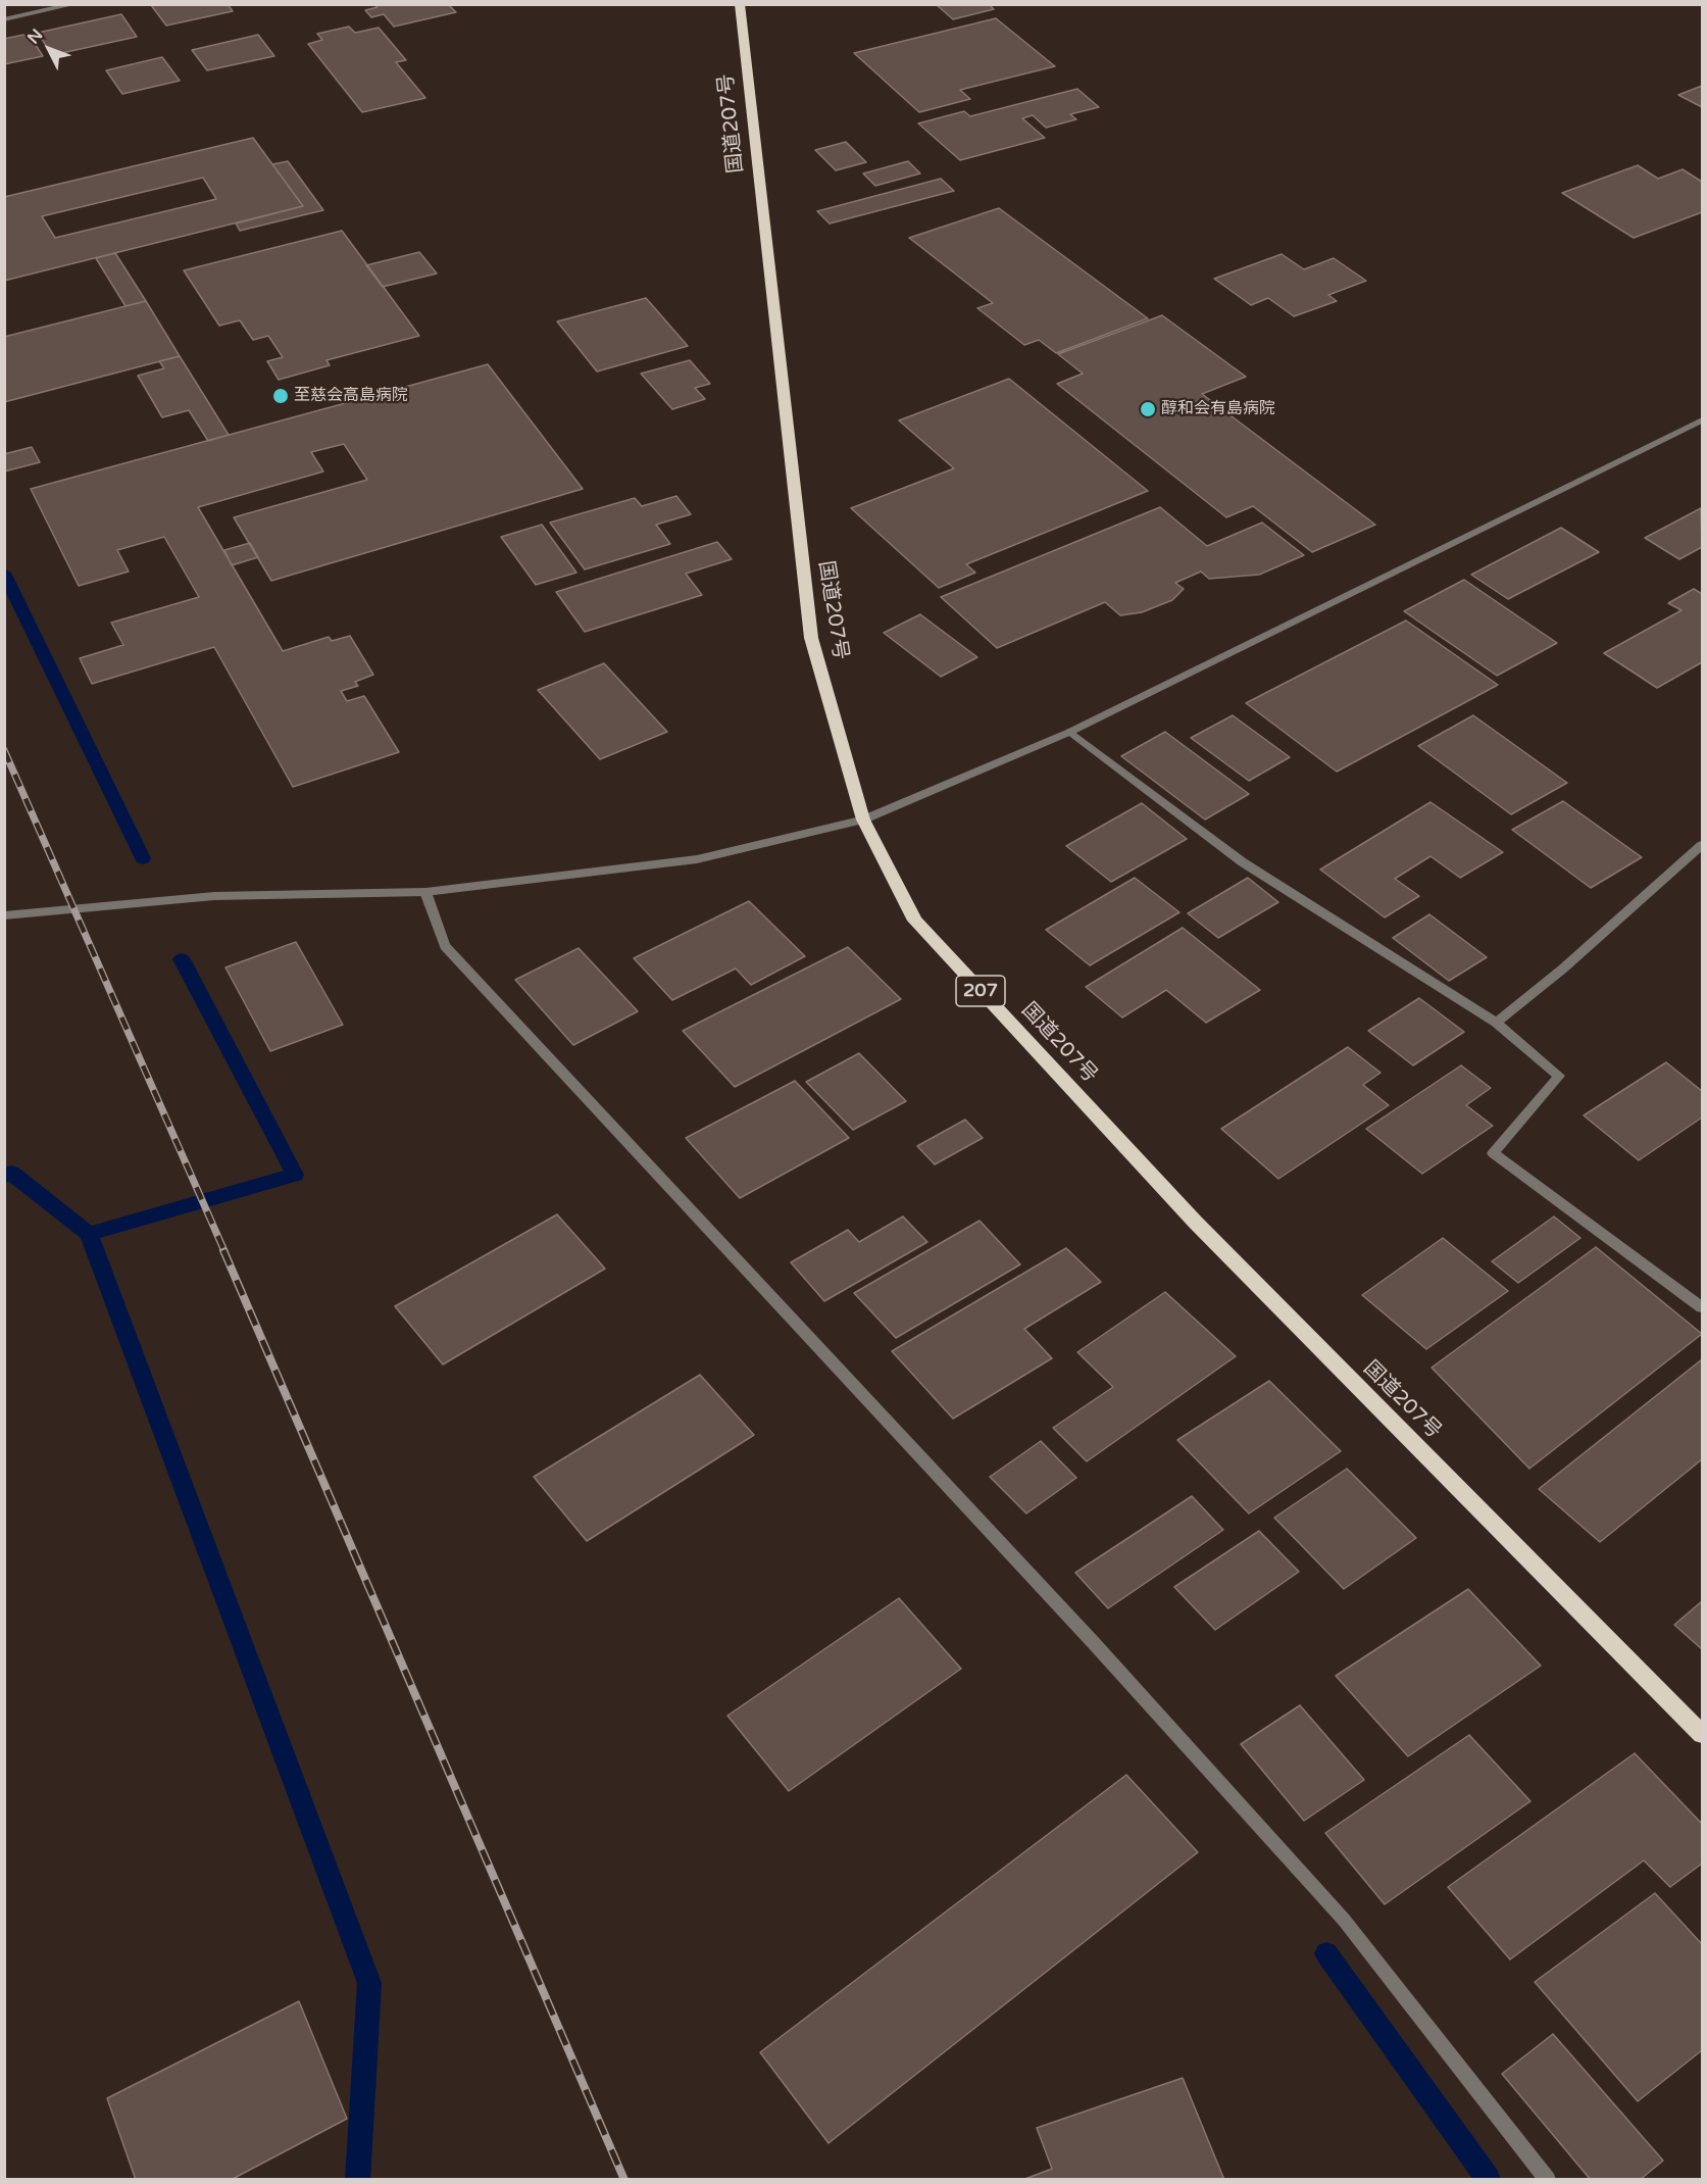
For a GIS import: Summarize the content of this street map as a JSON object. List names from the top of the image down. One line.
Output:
{"streets":{"highway":["国道207号","207"]},"places":["至慈会高島病院","醇和会有島病院"],"north":"top left"}
